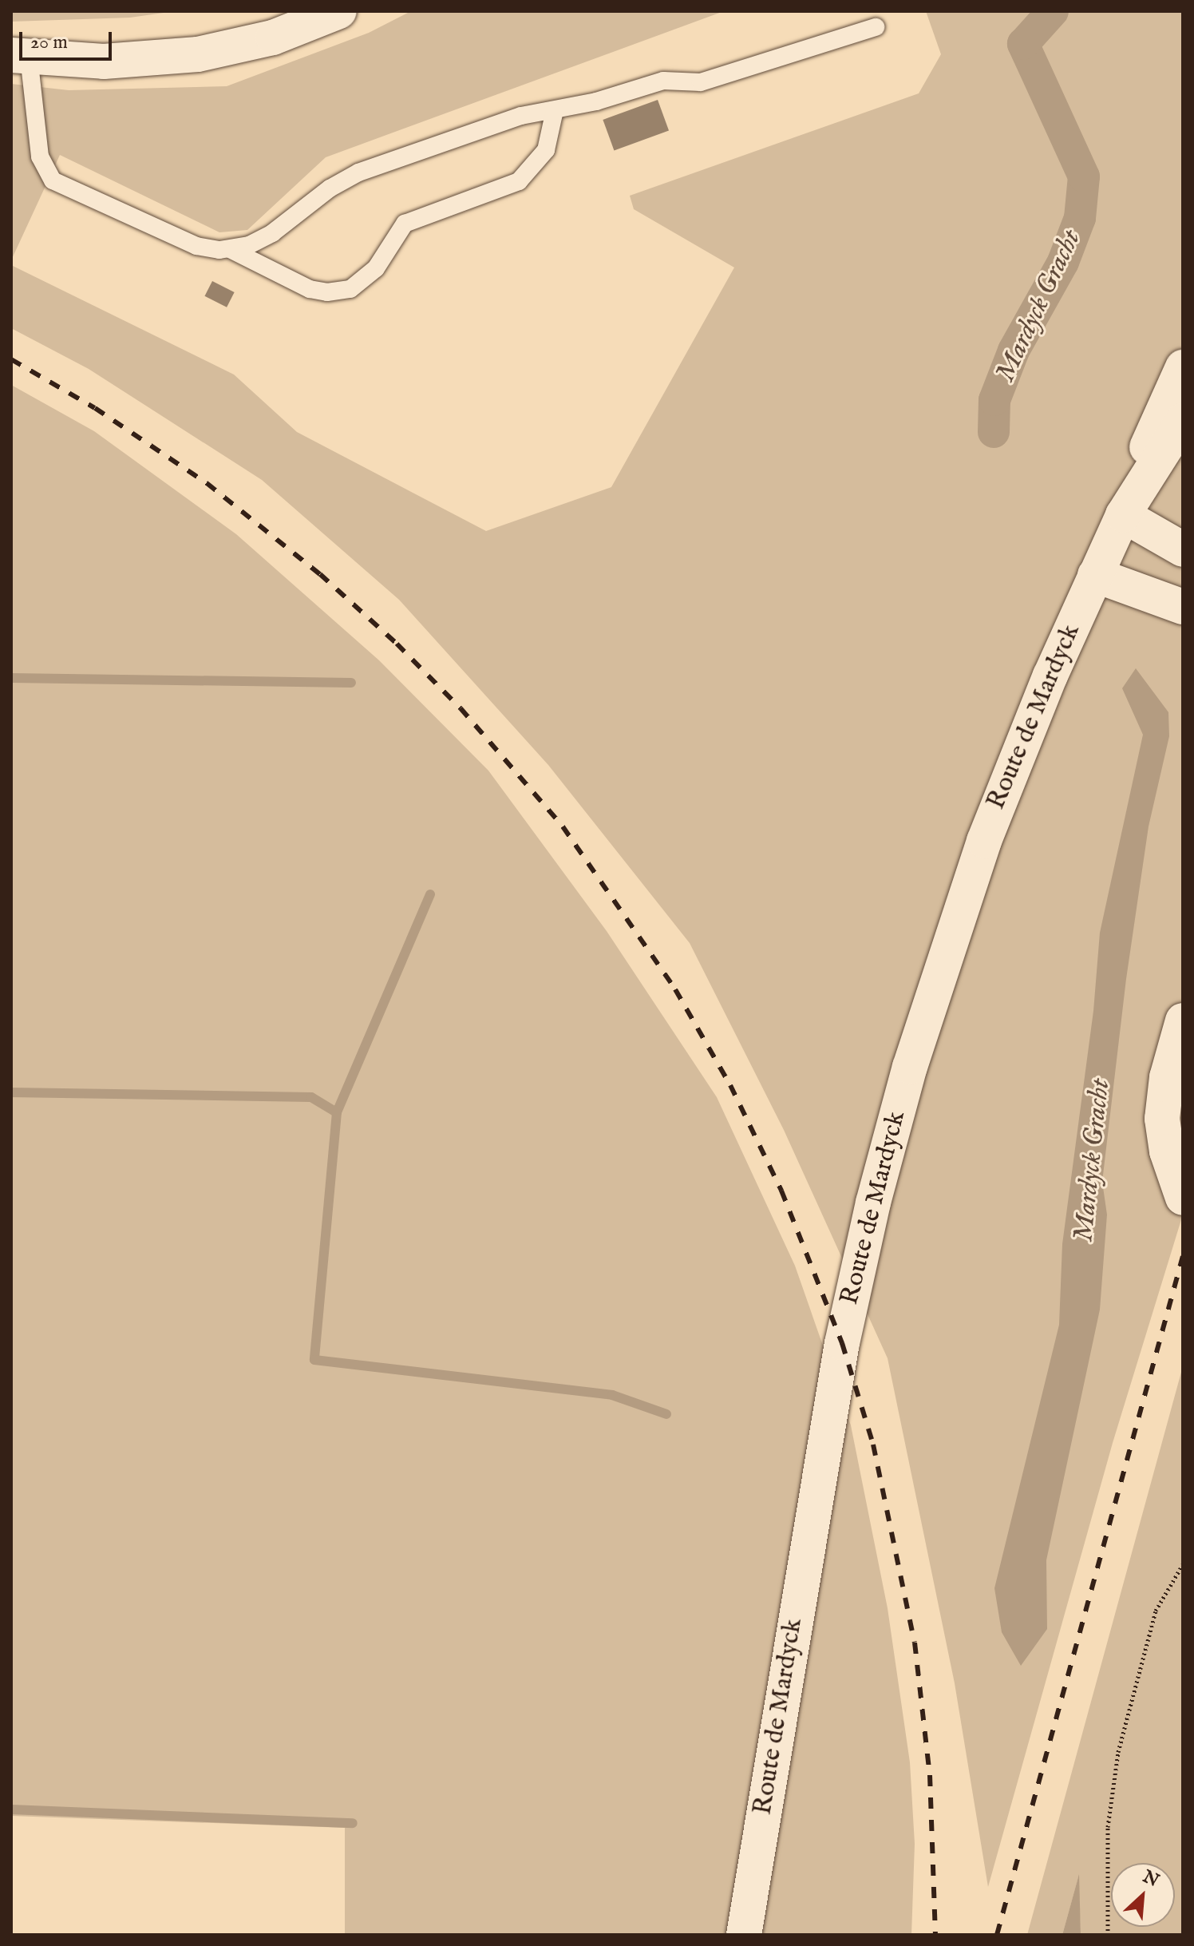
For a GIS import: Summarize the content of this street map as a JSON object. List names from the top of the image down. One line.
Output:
{"streets":{"main road":["Route de Mardyck"]},"water":["Mardyck Gracht"],"scale_bar":"20 m","north":"top right"}
